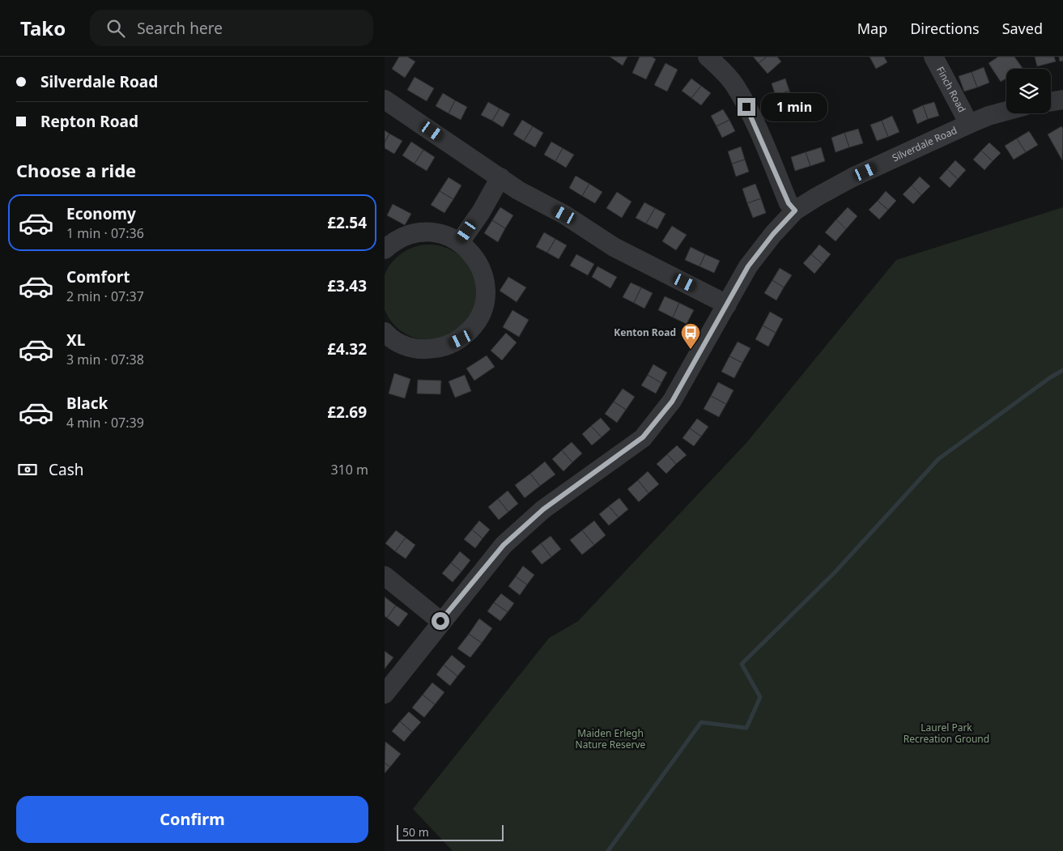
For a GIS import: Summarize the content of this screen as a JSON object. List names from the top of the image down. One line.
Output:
{"streets":{"street":["Finch Road","Silverdale Road"]},"crossings":[["Finch Road","Silverdale Road"]],"parks":["Laurel Park Recreation Ground","Maiden Erlegh Nature Reserve"],"places":{"bus stop":["Kenton Road"]},"scale_bar":"50 m","page":{"header":"Tako","search":"Search here","nav":["Map","Directions","Saved"],"banner":["Silverdale Road","Repton Road"],"bubble":"1 min","heading":"Choose a ride","list":[{"name":"Economy","note":"1 min · 07:36","value":"£2.54"},{"name":"Comfort","note":"2 min · 07:37","value":"£3.43"},{"name":"XL","note":"3 min · 07:38","value":"£4.32"},{"name":"Black","note":"4 min · 07:39","value":"£2.69"}],"pay":["Cash","310 m"],"buttons":"Confirm","scale":"50 m"}}
